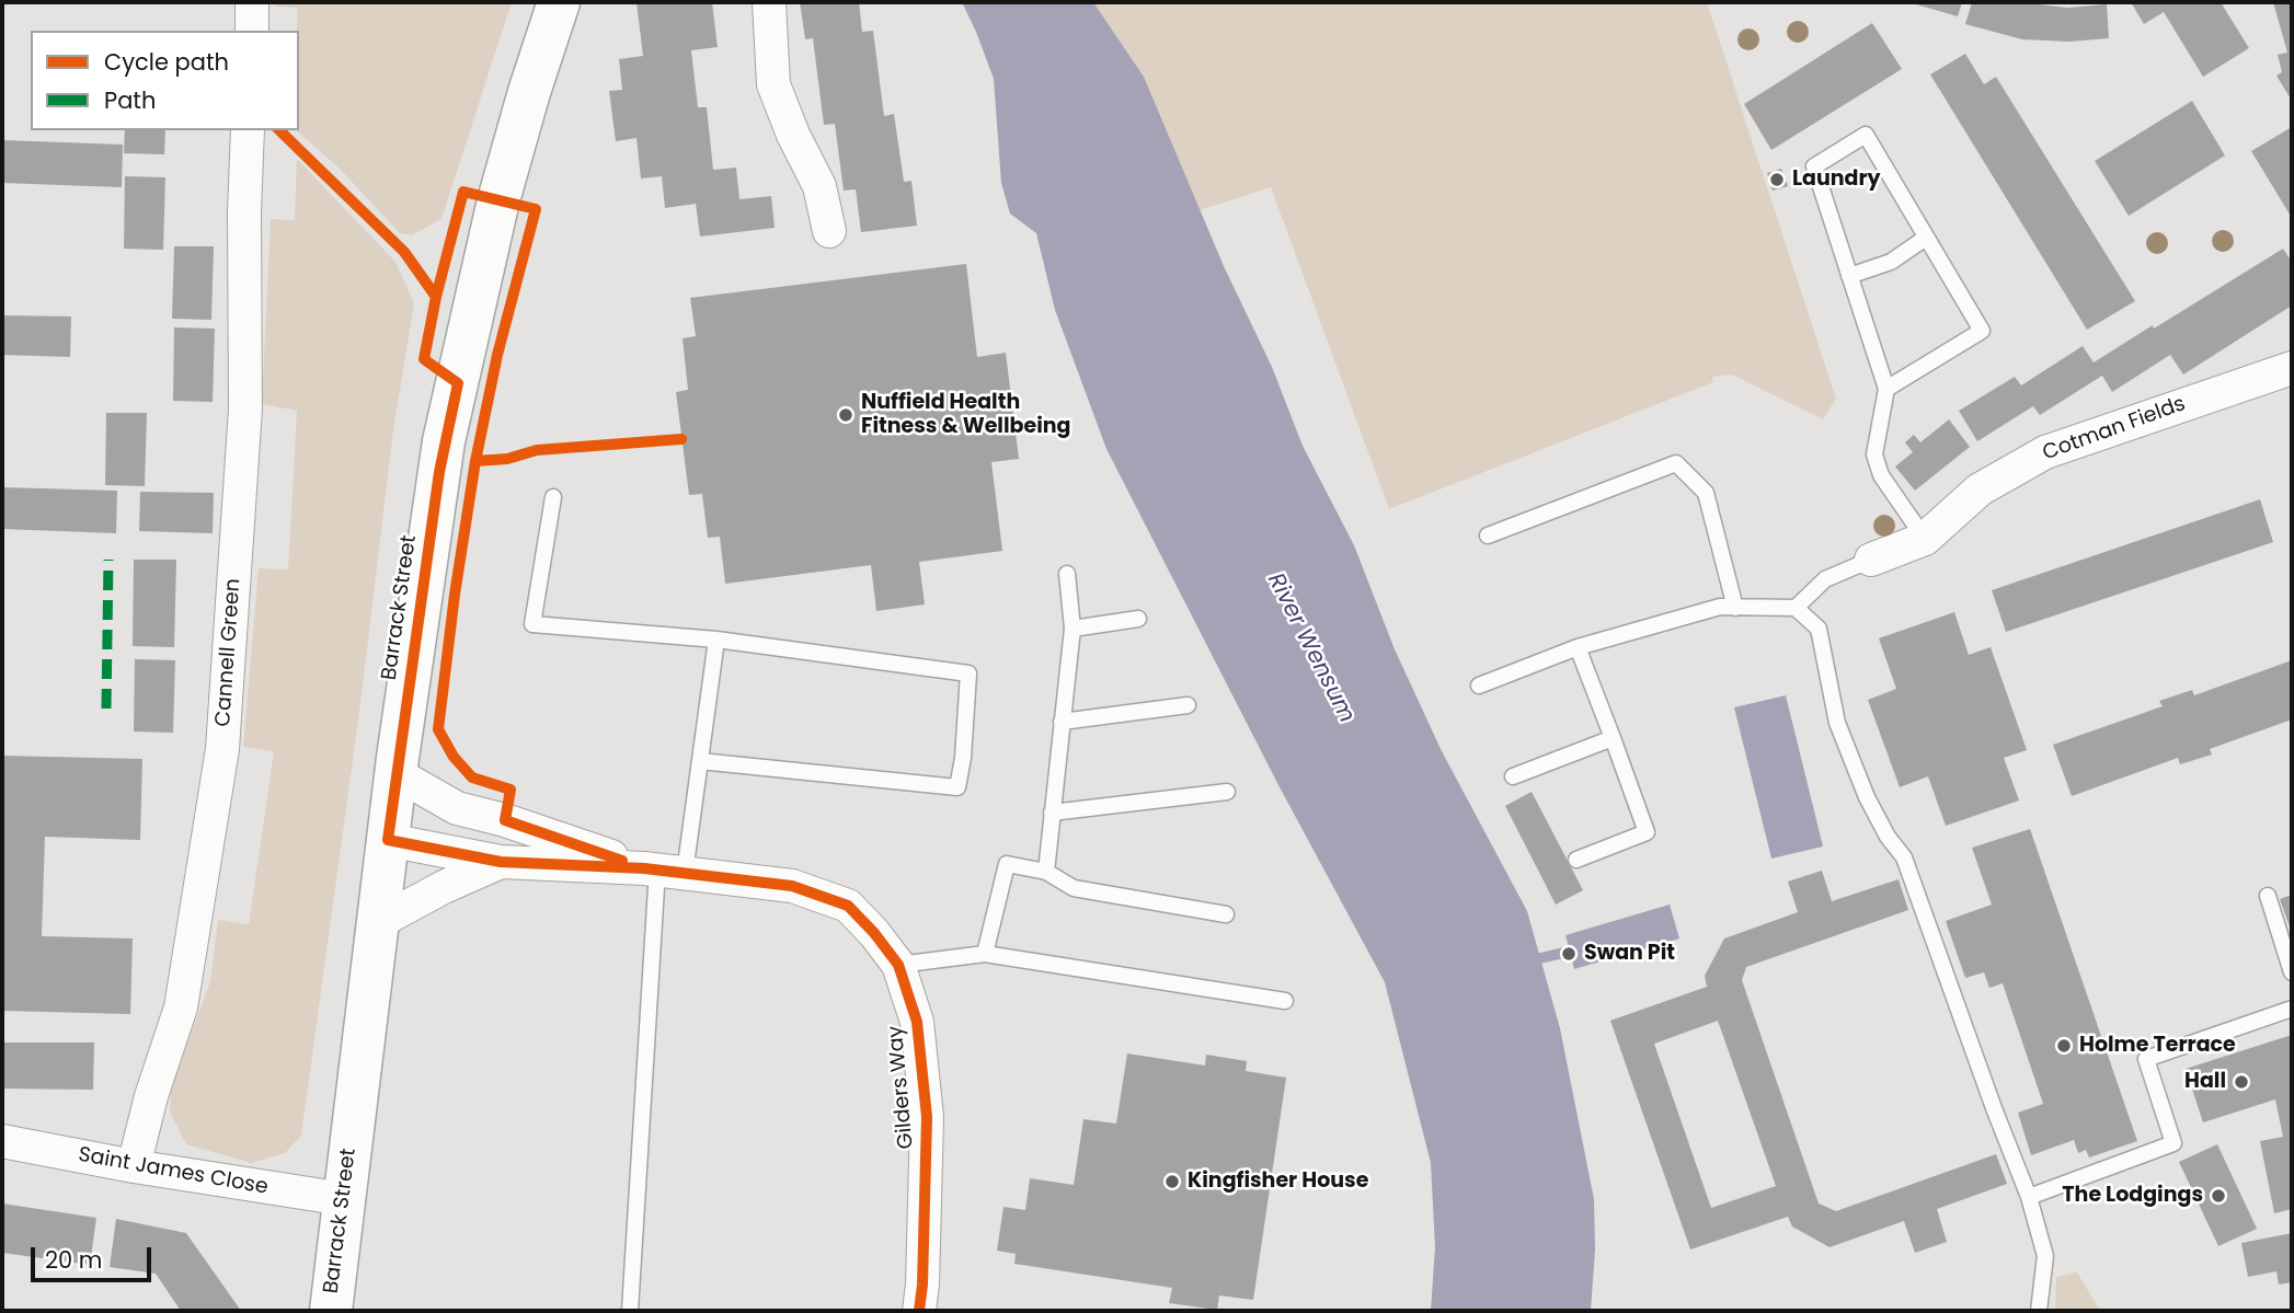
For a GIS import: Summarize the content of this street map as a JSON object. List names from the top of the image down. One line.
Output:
{"streets":{"main road":["Barrack Street"],"street":["Cotman Fields","Cannell Green","Gilders Way","Saint James Close"]},"crossings":[["Barrack Street","Gilders Way"],["Barrack Street","Saint James Close"],["Cannell Green","Saint James Close"]],"water":["River Wensum"],"places":["Laundry","Nuffield Health Fitness & Wellbeing","Swan Pit","Holme Terrace","Hall","Kingfisher House","The Lodgings"],"legend":["Cycle path","Path"],"scale_bar":"20 m"}
